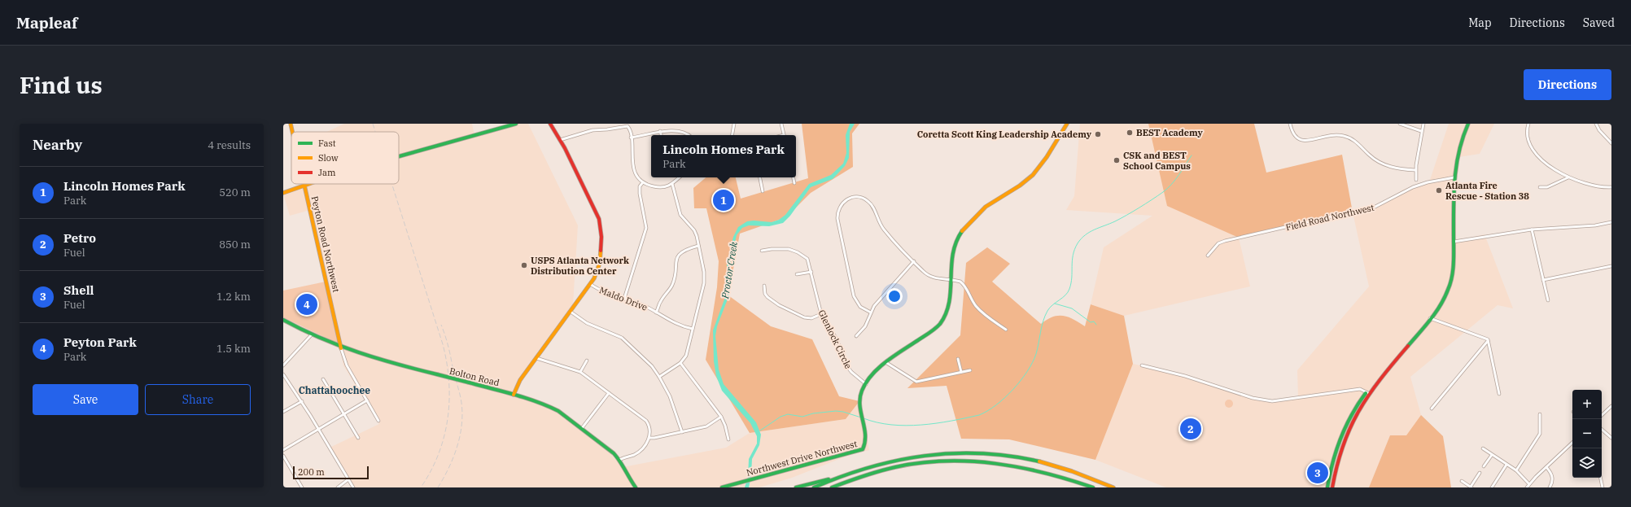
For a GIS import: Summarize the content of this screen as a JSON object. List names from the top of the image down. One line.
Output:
{"streets":{"main road":["Peyton Road Northwest","Bolton Road","Northwest Drive Northwest"],"street":["Field Road Northwest","Maldo Drive","Glenlock Circle"]},"crossings":[["Peyton Road Northwest","Bolton Road"],["Glenlock Circle","Northwest Drive Northwest"]],"districts":["Chattahoochee"],"water":["Proctor Creek"],"places":["BEST Academy","Coretta Scott King Leadership Academy","CSK and BEST School Campus","Atlanta Fire Rescue - Station 38","USPS Atlanta Network Distribution Center"],"legend":["Fast","Slow","Jam"],"scale_bar":"200 m","page":{"header":"Mapleaf","nav":["Map","Directions","Saved"],"buttons":["Directions",["Save","Share"]],"title":"Find us","heading":["Nearby","4 results"],"popup":["Lincoln Homes Park","Park"],"list":[{"mark":"1","name":"Lincoln Homes Park","note":"Park","value":"520 m"},{"mark":"2","name":"Petro","note":"Fuel","value":"850 m"},{"mark":"3","name":"Shell","note":"Fuel","value":"1.2 km"},{"mark":"4","name":"Peyton Park","note":"Park","value":"1.5 km"}],"pins":["1","4","2","3"],"map_buttons":["+","−"],"scale":"200 m"}}
